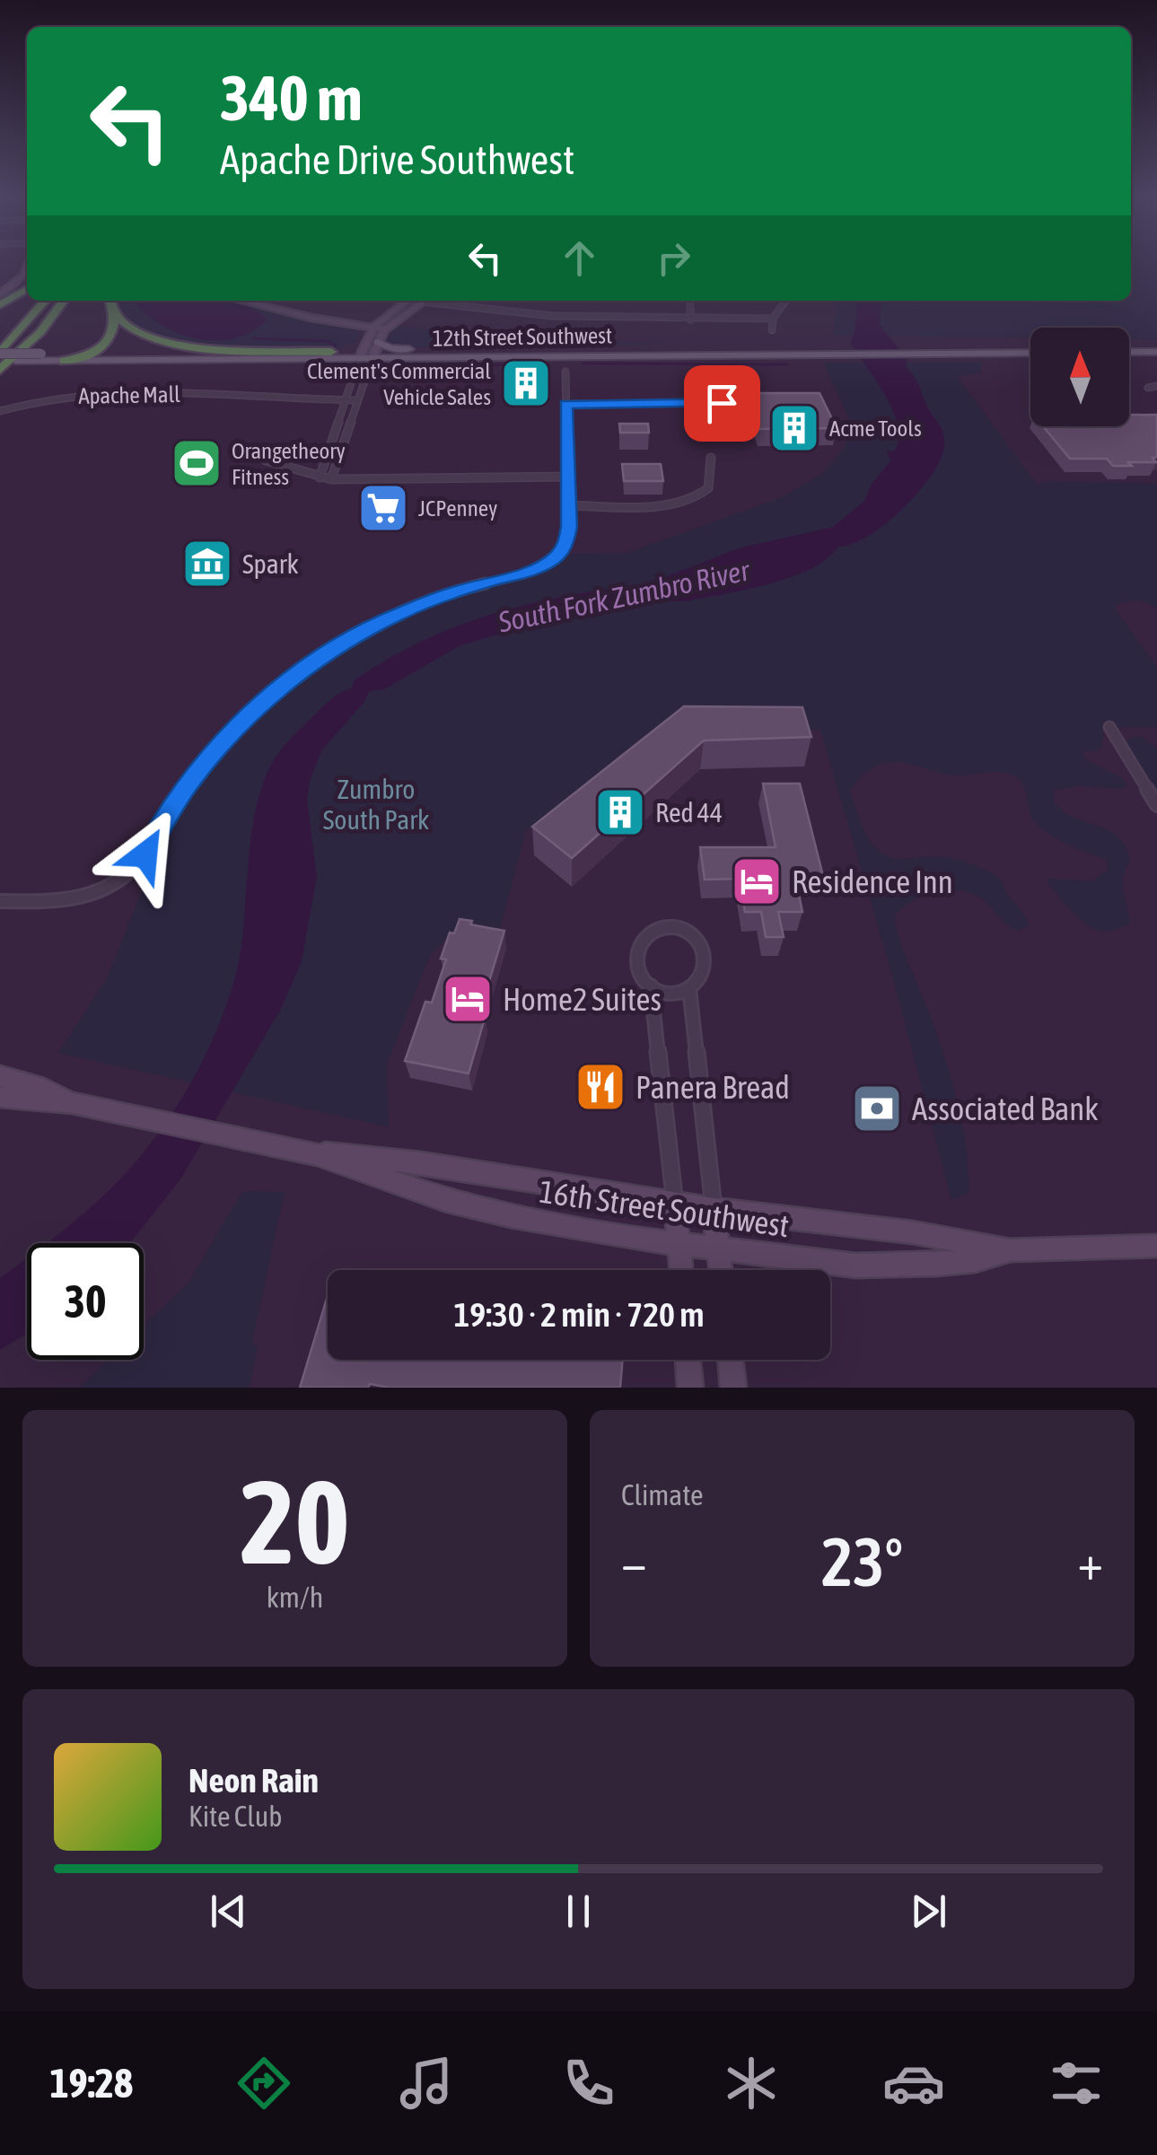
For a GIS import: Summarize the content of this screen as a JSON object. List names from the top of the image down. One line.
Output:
{"streets":{"main road":["12th Street Southwest","16th Street Southwest"],"street":["Apache Mall"]},"water":["South Fork Zumbro River"],"parks":["Zumbro South Park"],"places":{"building":["Clement's Commercial Vehicle Sales","Acme Tools","Red 44"],"sports":["Orangetheory Fitness"],"supermarket":["JCPenney"],"museum":["Spark"],"hotel":["Residence Inn","Home2 Suites"],"restaurant":["Panera Bread"],"bank":["Associated Bank"]},"north":"top","page":{"turn":["340 m","Apache Drive Southwest"],"limit":"30","trip":"19:30 · 2 min · 720 m","tile":[["20","km/h"],"Climate"],"heat":["−","23°","+"],"song":["Neon Rain","Kite Club"],"tabs":"19:28"}}
